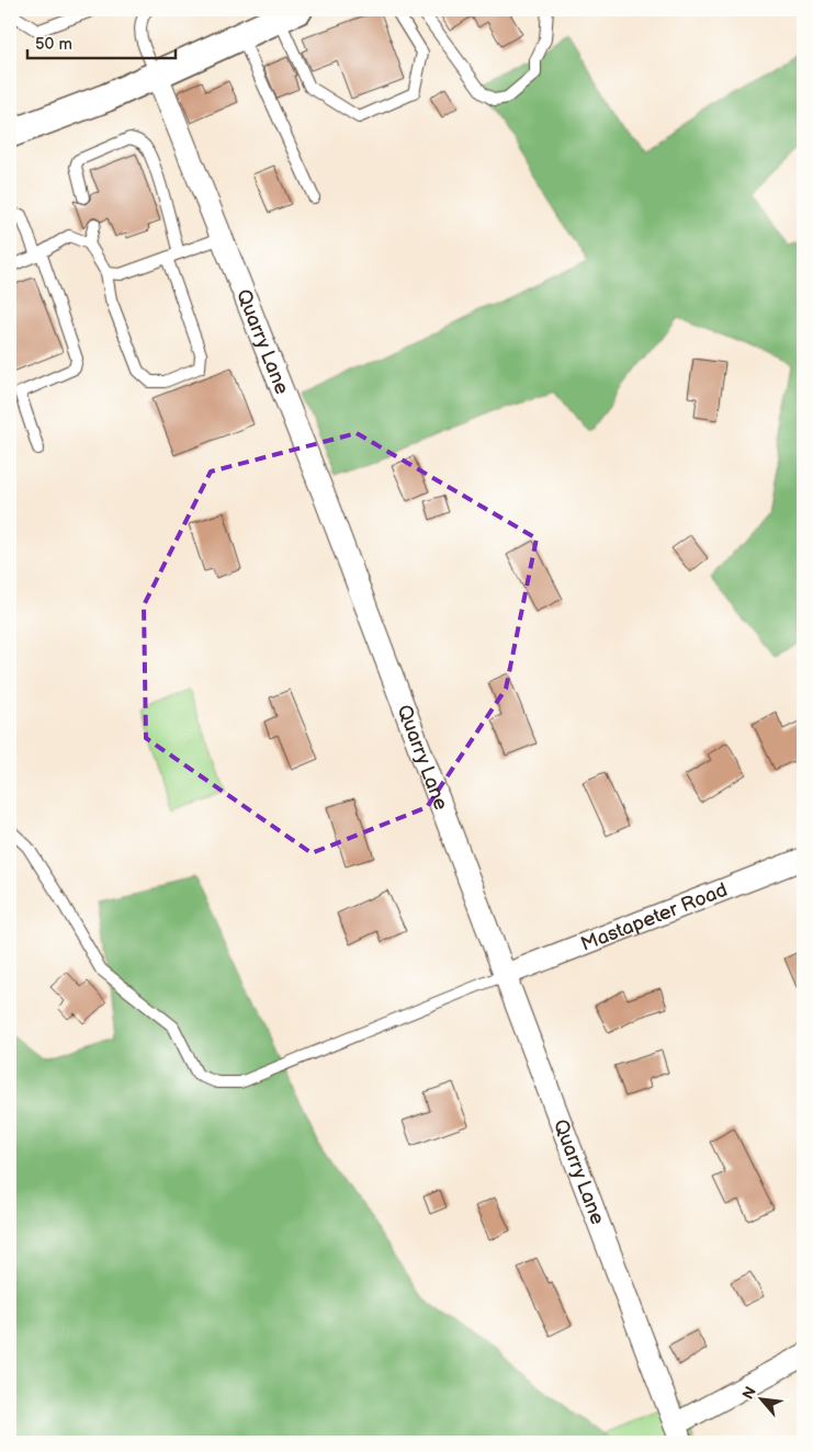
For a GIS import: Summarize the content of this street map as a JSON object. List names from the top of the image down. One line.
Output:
{"streets":{"street":["Quarry Lane","Mastapeter Road"]},"crossings":[["Quarry Lane","Mastapeter Road"]],"scale_bar":"50 m","north":"top left"}
